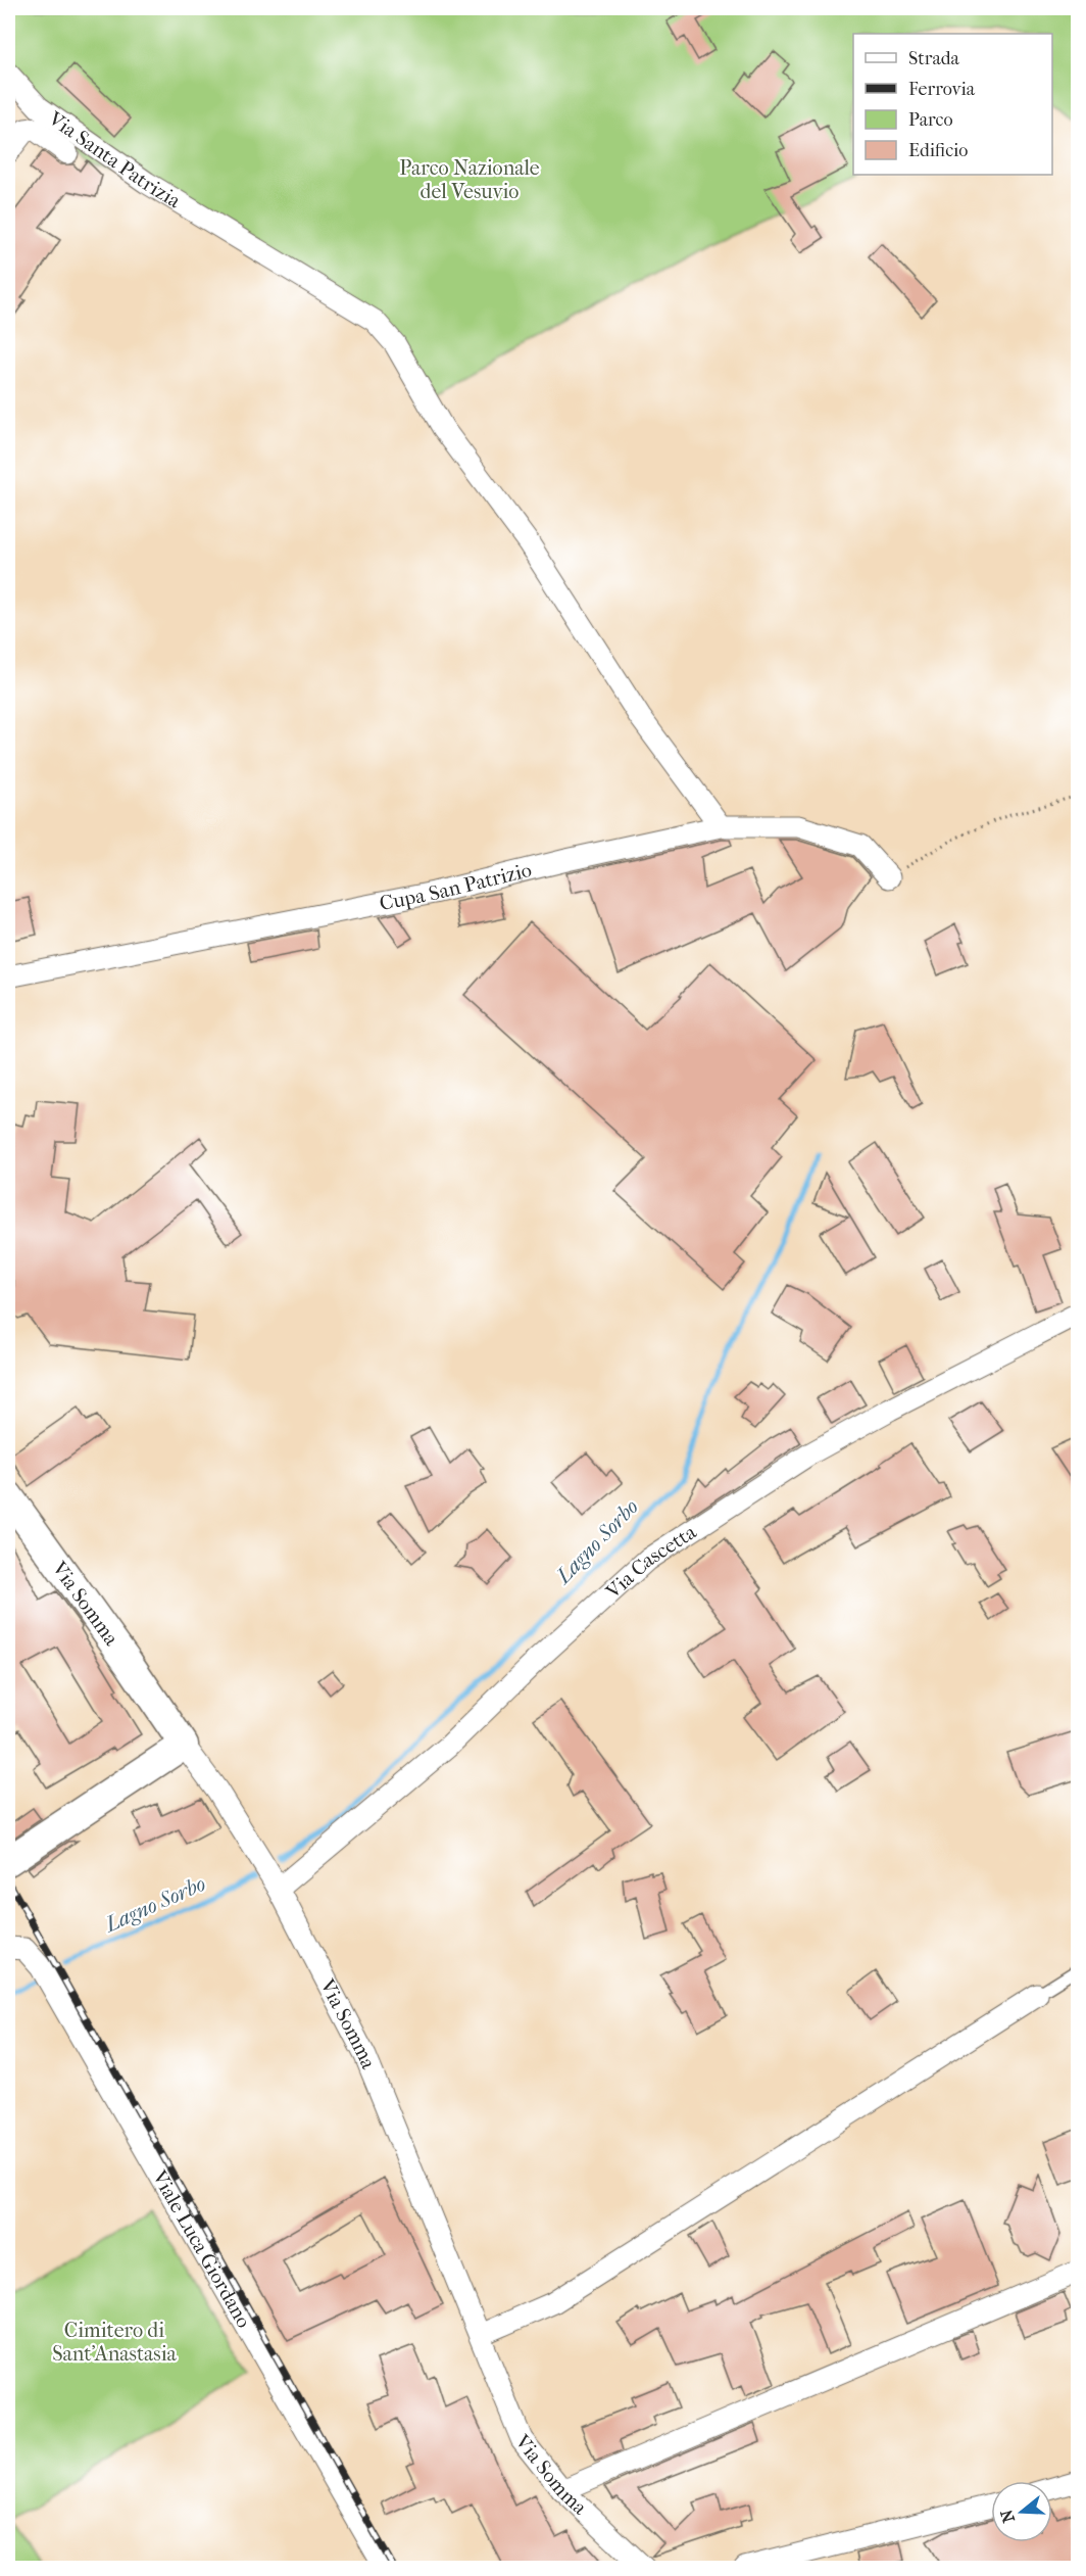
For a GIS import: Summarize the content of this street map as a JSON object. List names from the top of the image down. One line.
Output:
{"streets":{"main road":["Via Somma"],"street":["Via Santa Patrizia","Cupa San Patrizio","Via Cascetta","Viale Luca Giordano"]},"crossings":[["Via Santa Patrizia","Cupa San Patrizio"],["Via Cascetta","Via Somma"]],"water":["Lagno Sorbo"],"parks":["Parco Nazionale del Vesuvio","Cimitero di Sant'Anastasia"],"legend":["Strada","Ferrovia","Parco","Edificio"],"north":"left"}
